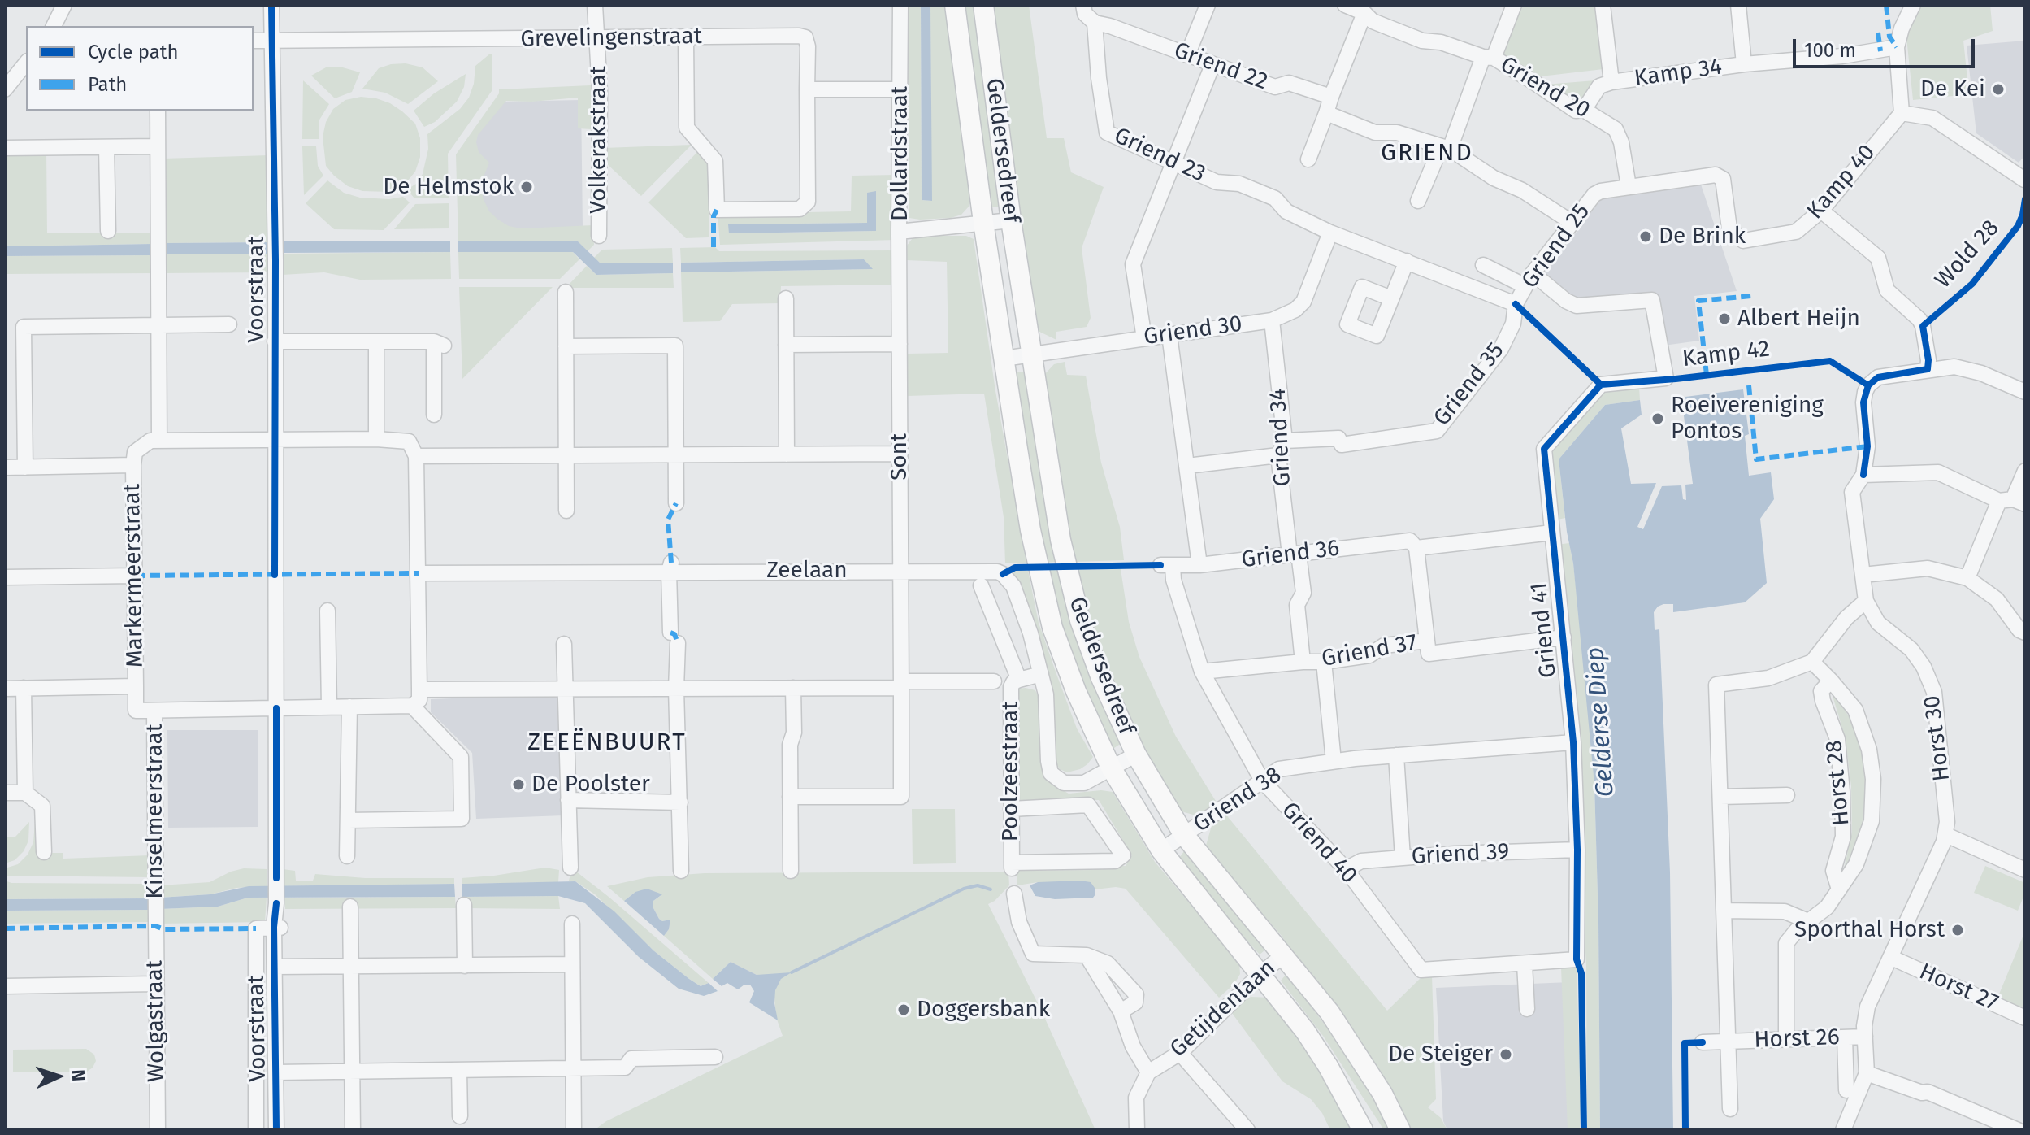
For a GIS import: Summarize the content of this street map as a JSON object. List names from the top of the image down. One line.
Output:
{"streets":{"main road":["Geldersedreef"],"street":["Grevelingenstraat","Griend 22","Kamp 34","Griend 20","Volkerakstraat","Dollardstraat","Griend 23","Kamp 40","Griend 25","Voorstraat","Griend 30","Griend 35","Griend 34","Sont","Griend 36","Zeelaan","Markermeerstraat","Griend 41","Griend 37","Horst 30","Poolzeestraat","Horst 28","Griend 38","Kinselmeerstraat","Griend 40","Griend 39","Horst 27","Getijdenlaan","Wolgastraat","Horst 26"],"cycle path":["Wold 28","Kamp 42"]},"crossings":[["Grevelingenstraat","Volkerakstraat"],["Grevelingenstraat","Voorstraat"],["Griend 22","Griend 23"],["Griend 20","Griend 25"],["Geldersedreef","Dollardstraat"],["Geldersedreef","Griend 30"],["Geldersedreef","Griend 38"],["Geldersedreef","Getijdenlaan"],["Dollardstraat","Sont"],["Griend 23","Griend 25"],["Griend 23","Griend 30"],["Griend 23","Griend 35"],["Kamp 40","Griend 25"],["Griend 25","Griend 35"],["Griend 25","Griend 41"],["Griend 30","Griend 34"],["Griend 35","Griend 34"],["Griend 34","Griend 36"],["Griend 34","Griend 37"],["Sont","Zeelaan"],["Griend 36","Griend 41"],["Griend 36","Griend 40"],["Markermeerstraat","Kinselmeerstraat"],["Griend 41","Griend 37"],["Griend 41","Griend 38"],["Griend 41","Griend 40"],["Griend 41","Griend 39"],["Griend 37","Griend 40"],["Horst 28","Horst 26"],["Griend 38","Griend 40"],["Kinselmeerstraat","Wolgastraat"],["Griend 40","Griend 39"]],"districts":["GRIEND","ZEEËNBUURT"],"water":["Gelderse Diep"],"places":["De Kei","De Helmstok","De Brink","Albert Heijn","Roeivereniging Pontos","De Poolster","Sporthal Horst","Doggersbank","De Steiger"],"legend":["Cycle path","Path"],"scale_bar":"100 m","north":"right"}
